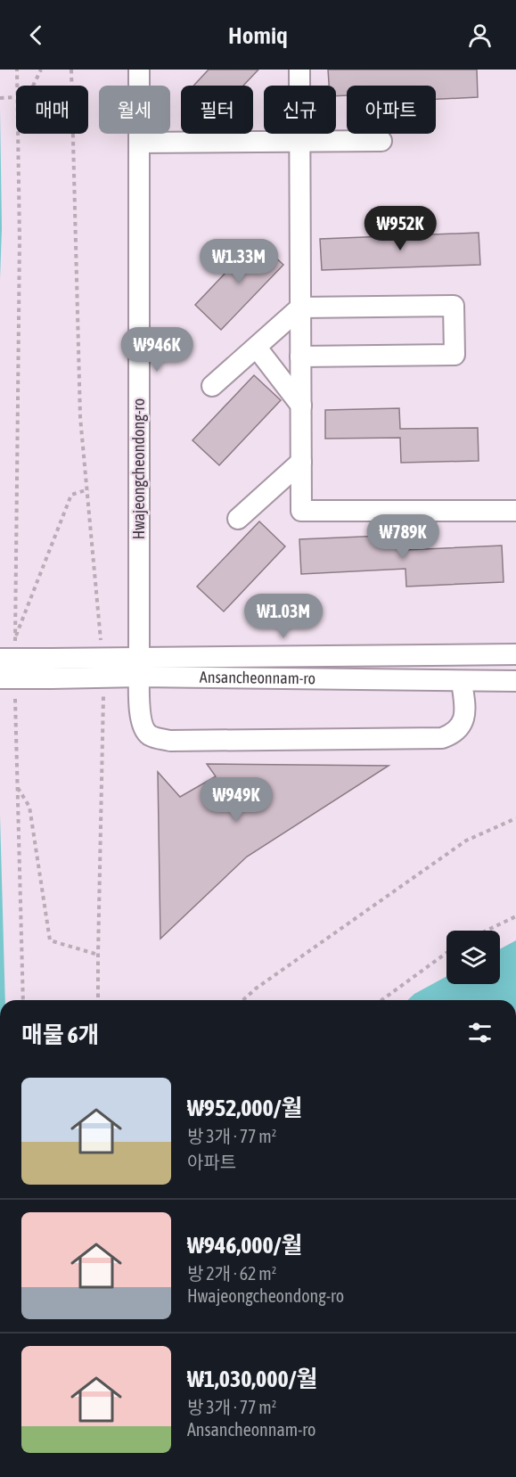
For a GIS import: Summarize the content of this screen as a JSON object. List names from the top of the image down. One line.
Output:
{"streets":{"street":["Hwajeongcheondong-ro","Ansancheonnam-ro"]},"crossings":[["Hwajeongcheondong-ro","Ansancheonnam-ro"]],"page":{"header":"Homiq","chip":["매매","월세","필터","신규","아파트"],"price":["₩952K","₩1.33M","₩946K","₩789K","₩1.03M","₩949K"],"heading":"매물 6개","list":[{"name":"₩952,000/월","note":"방 3개 · 77 m² · 아파트"},{"name":"₩946,000/월","note":"방 2개 · 62 m² · Hwajeongcheondong-ro"},{"name":"₩1,030,000/월","note":"방 3개 · 77 m² · Ansancheonnam-ro"}]}}
